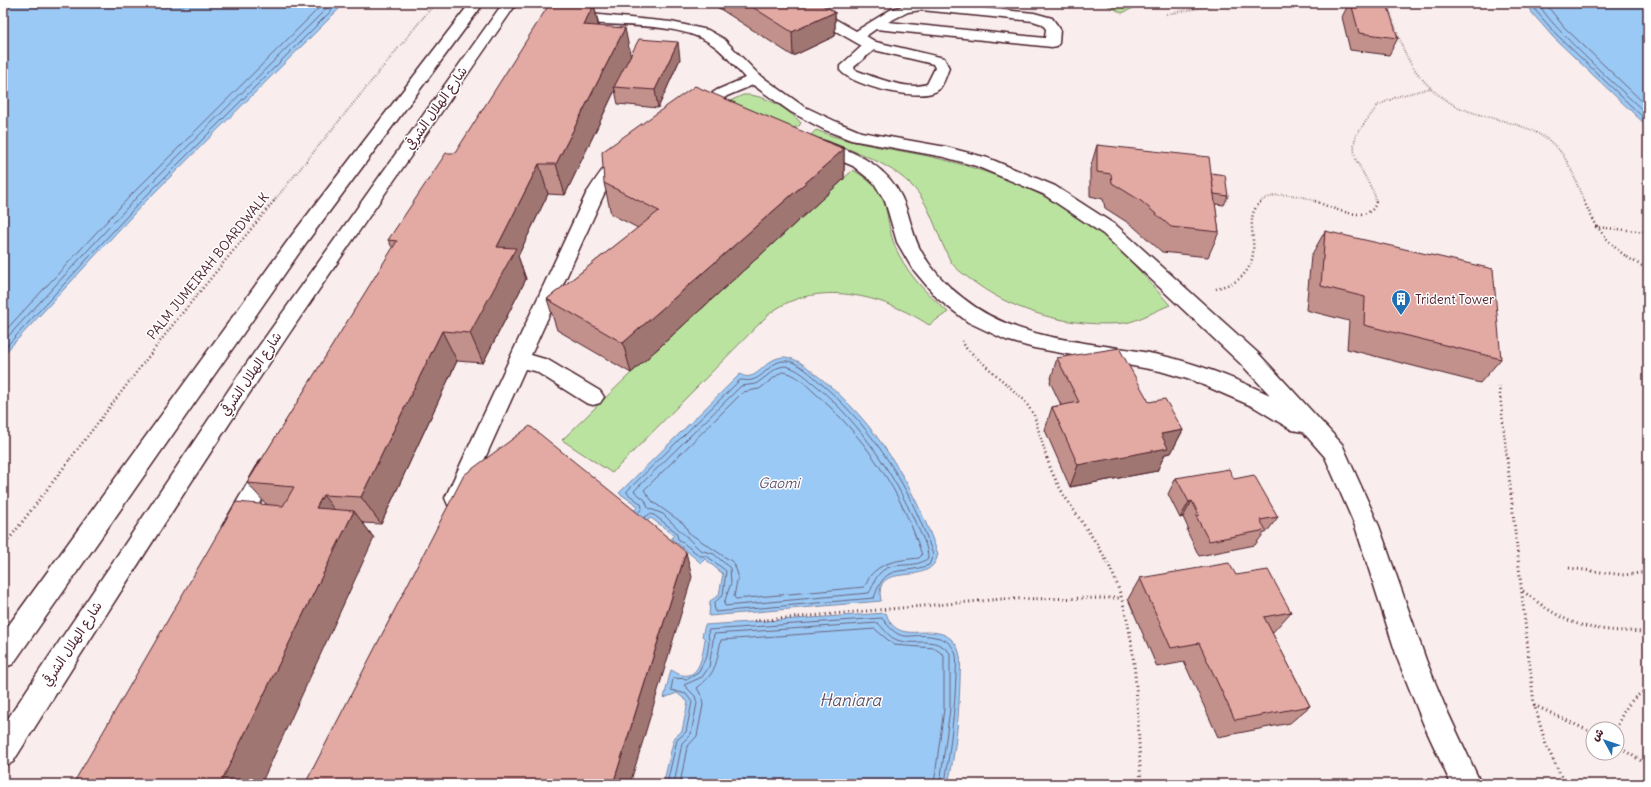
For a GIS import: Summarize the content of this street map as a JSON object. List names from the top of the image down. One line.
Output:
{"streets":{"main road":["شارع الهلال الشرقي"],"path":["PALM JUMEIRAH BOARDWALK"]},"water":["Gaomi","Haniara"],"places":{"building":["Trident Tower"]},"north":"top left"}
